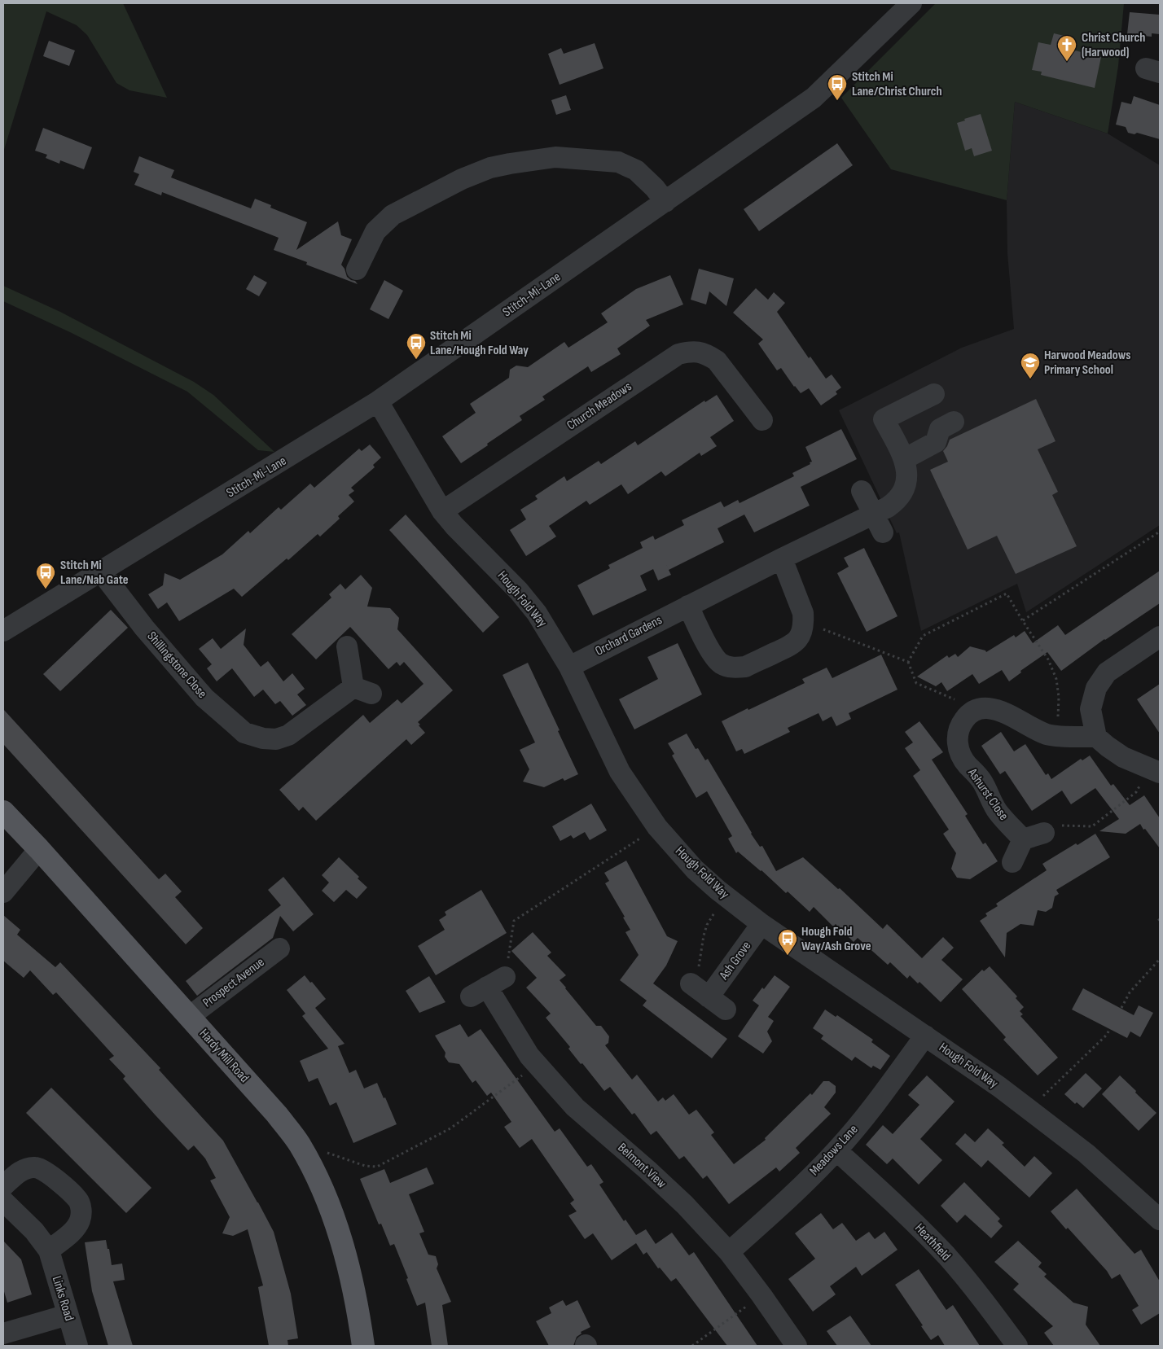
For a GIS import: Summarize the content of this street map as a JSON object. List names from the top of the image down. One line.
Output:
{"streets":{"main road":["Hardy Mill Road"],"street":["Stitch-Mi-Lane","Church Meadows","Hough Fold Way","Orchard Gardens","Shillingstone Close","Ashurst Close","Ash Grove","Prospect Avenue","Meadows Lane","Belmont View","Heathfield","Links Road"]},"crossings":[["Stitch-Mi-Lane","Hough Fold Way"],["Stitch-Mi-Lane","Shillingstone Close"],["Church Meadows","Hough Fold Way"],["Hough Fold Way","Orchard Gardens"],["Hough Fold Way","Ash Grove"],["Hough Fold Way","Meadows Lane"],["Prospect Avenue","Hardy Mill Road"],["Meadows Lane","Belmont View"],["Meadows Lane","Heathfield"]],"places":{"church":["Christ Church (Harwood)"],"bus stop":["Stitch Mi Lane/Christ Church","Stitch Mi Lane/Hough Fold Way","Stitch Mi Lane/Nab Gate","Hough Fold Way/Ash Grove"],"school or university":["Harwood Meadows Primary School"]}}
